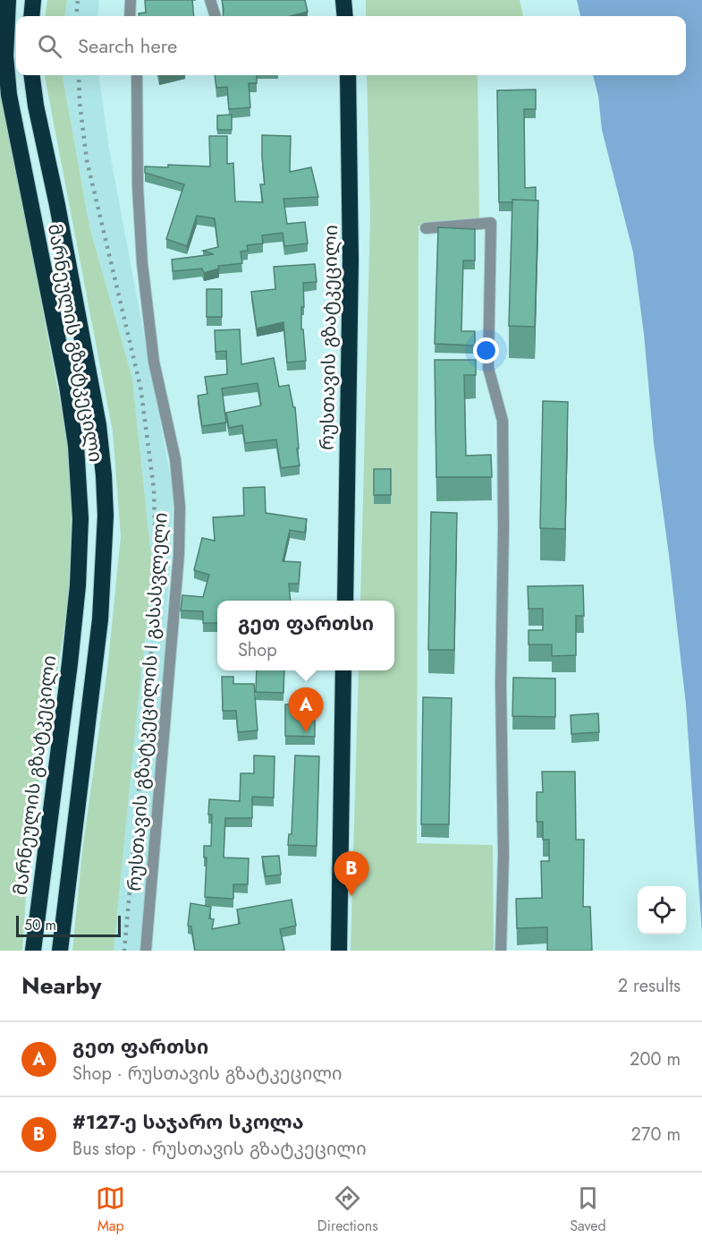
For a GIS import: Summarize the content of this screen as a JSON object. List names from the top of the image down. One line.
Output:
{"streets":{"highway":["რუსთავის გზატკეცილი","მარნეულის გზატკეცილი"],"street":["რუსთავის გზატკეცილის I გასასვლელი"]},"scale_bar":"50 m","page":{"search":"Search here","popup":["გეთ ფართსი","Shop"],"pins":["A","B"],"scale":"50 m","heading":["Nearby","2 results"],"list":[{"mark":"A","name":"გეთ ფართსი","note":"Shop · რუსთავის გზატკეცილი","value":"200 m"},{"mark":"B","name":"#127-ე საჯარო სკოლა","note":"Bus stop · რუსთავის გზატკეცილი","value":"270 m"}],"nav":["Map","Directions","Saved"]}}
